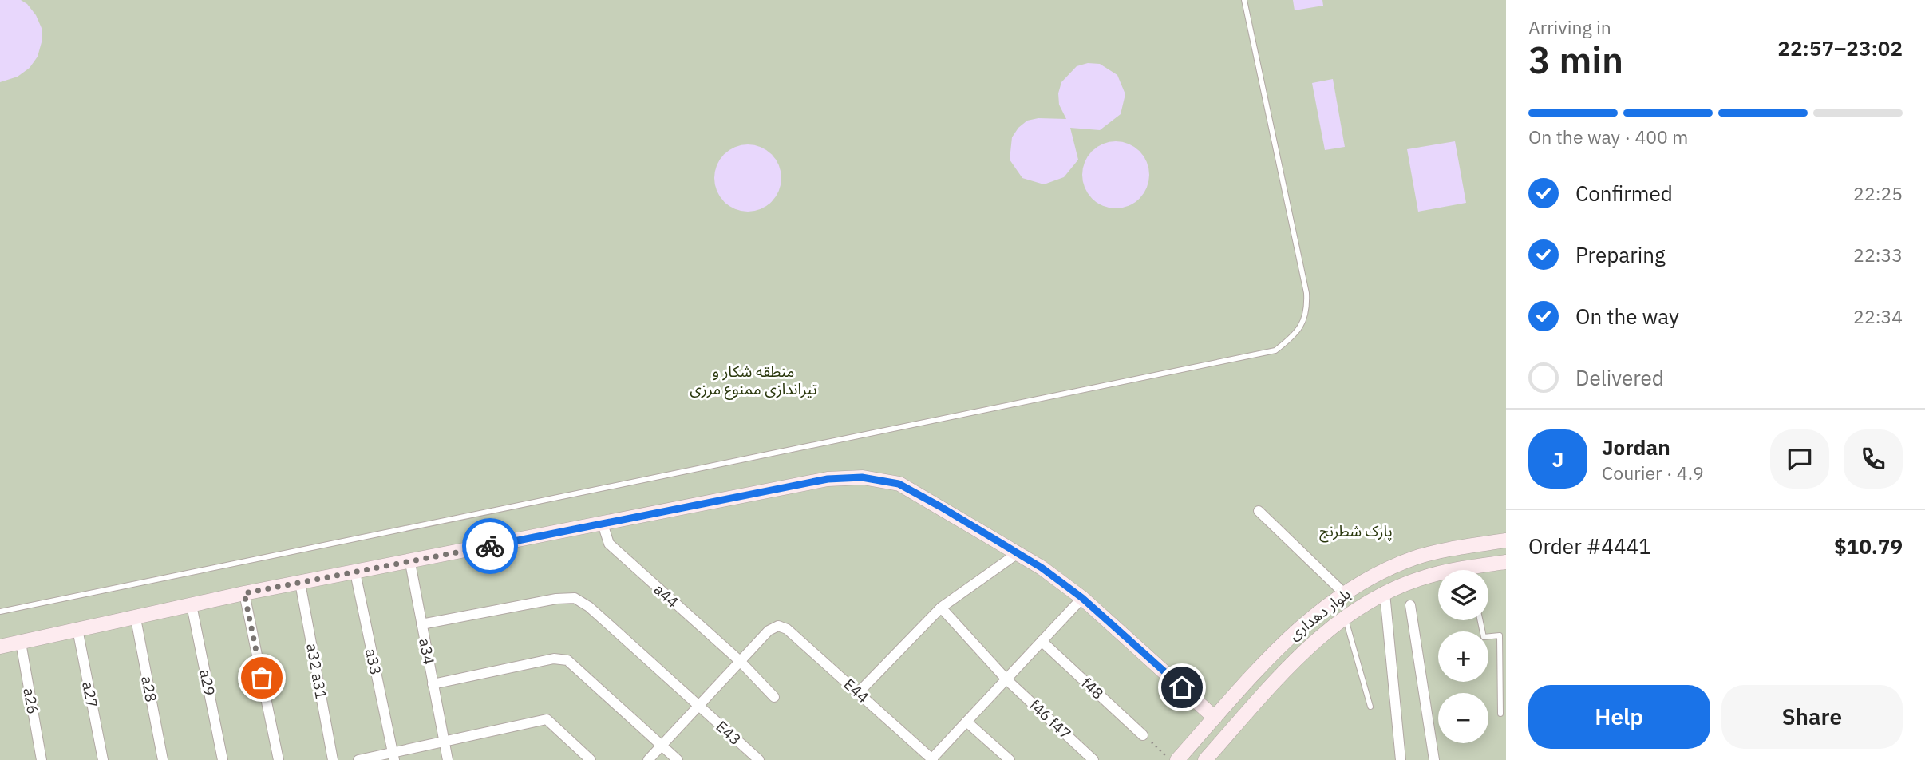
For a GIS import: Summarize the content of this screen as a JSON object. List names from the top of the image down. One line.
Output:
{"streets":{"main road":["بلوار دهداری"],"street":["a44","a34","a33","a32 a31","a29","f48","a28","E44","a27","a26","f46 f47","E43"]},"crossings":[["a44","E44"],["a34","E43"]],"parks":["منطقه شکار و تیراندازی ممنوع مرزی","پارک شطرنج"],"page":{"heading":["3 min","Arriving in","22:57–23:02"],"panel":["Jordan","Courier · 4.9","Order #4441","$10.79"],"bar":"On the way · 400 m","list":[["Confirmed","22:25"],["Preparing","22:33"],["On the way","22:34"],"Delivered"],"round":"J","map_buttons":["+","−"],"buttons":["Help","Share"]}}
